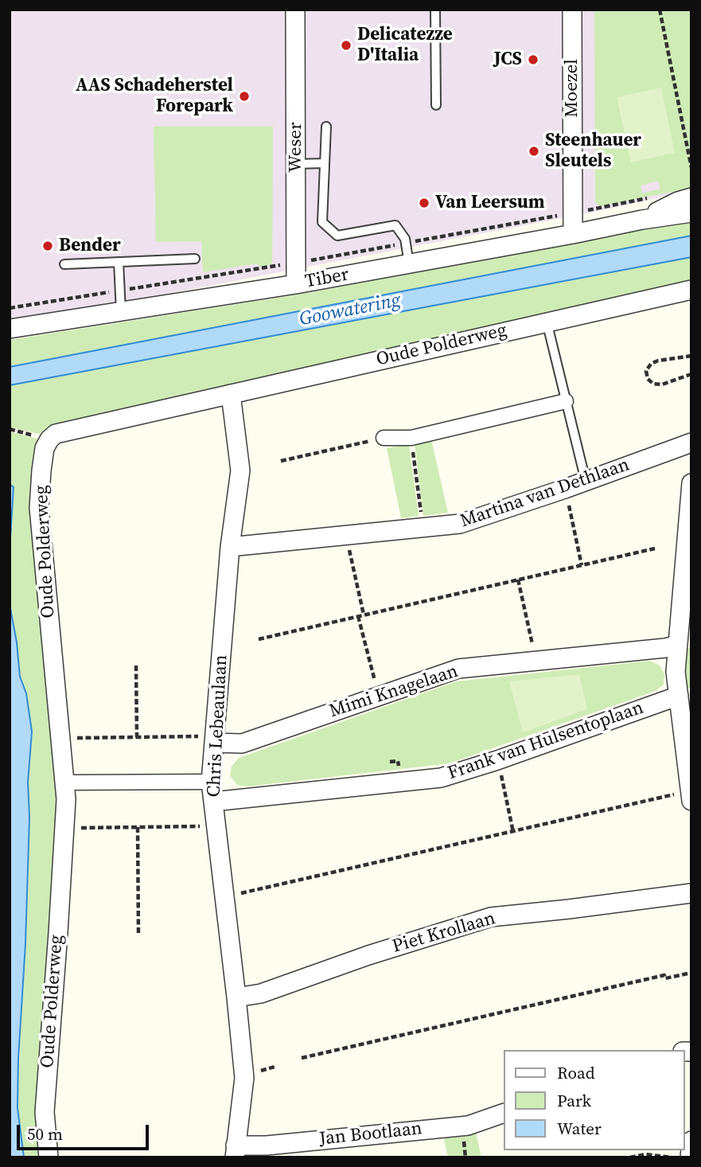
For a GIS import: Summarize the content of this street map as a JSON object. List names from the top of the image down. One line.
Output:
{"streets":{"street":["Moezel","Weser","Tiber","Oude Polderweg","Martina van Dethlaan","Mimi Knagelaan","Chris Lebeaulaan","Frank van Hulsentoplaan","Piet Krollaan","Jan Bootlaan"]},"crossings":[["Moezel","Tiber"],["Weser","Tiber"],["Oude Polderweg","Chris Lebeaulaan"],["Martina van Dethlaan","Chris Lebeaulaan"],["Mimi Knagelaan","Chris Lebeaulaan"],["Chris Lebeaulaan","Frank van Hulsentoplaan"],["Chris Lebeaulaan","Piet Krollaan"],["Chris Lebeaulaan","Jan Bootlaan"]],"water":["Goowatering"],"places":["Delicatezze D'Italia","JCS","AAS Schadeherstel Forepark","Steenhauer Sleutels","Van Leersum","Bender"],"legend":["Road","Park","Water"],"scale_bar":"50 m"}
